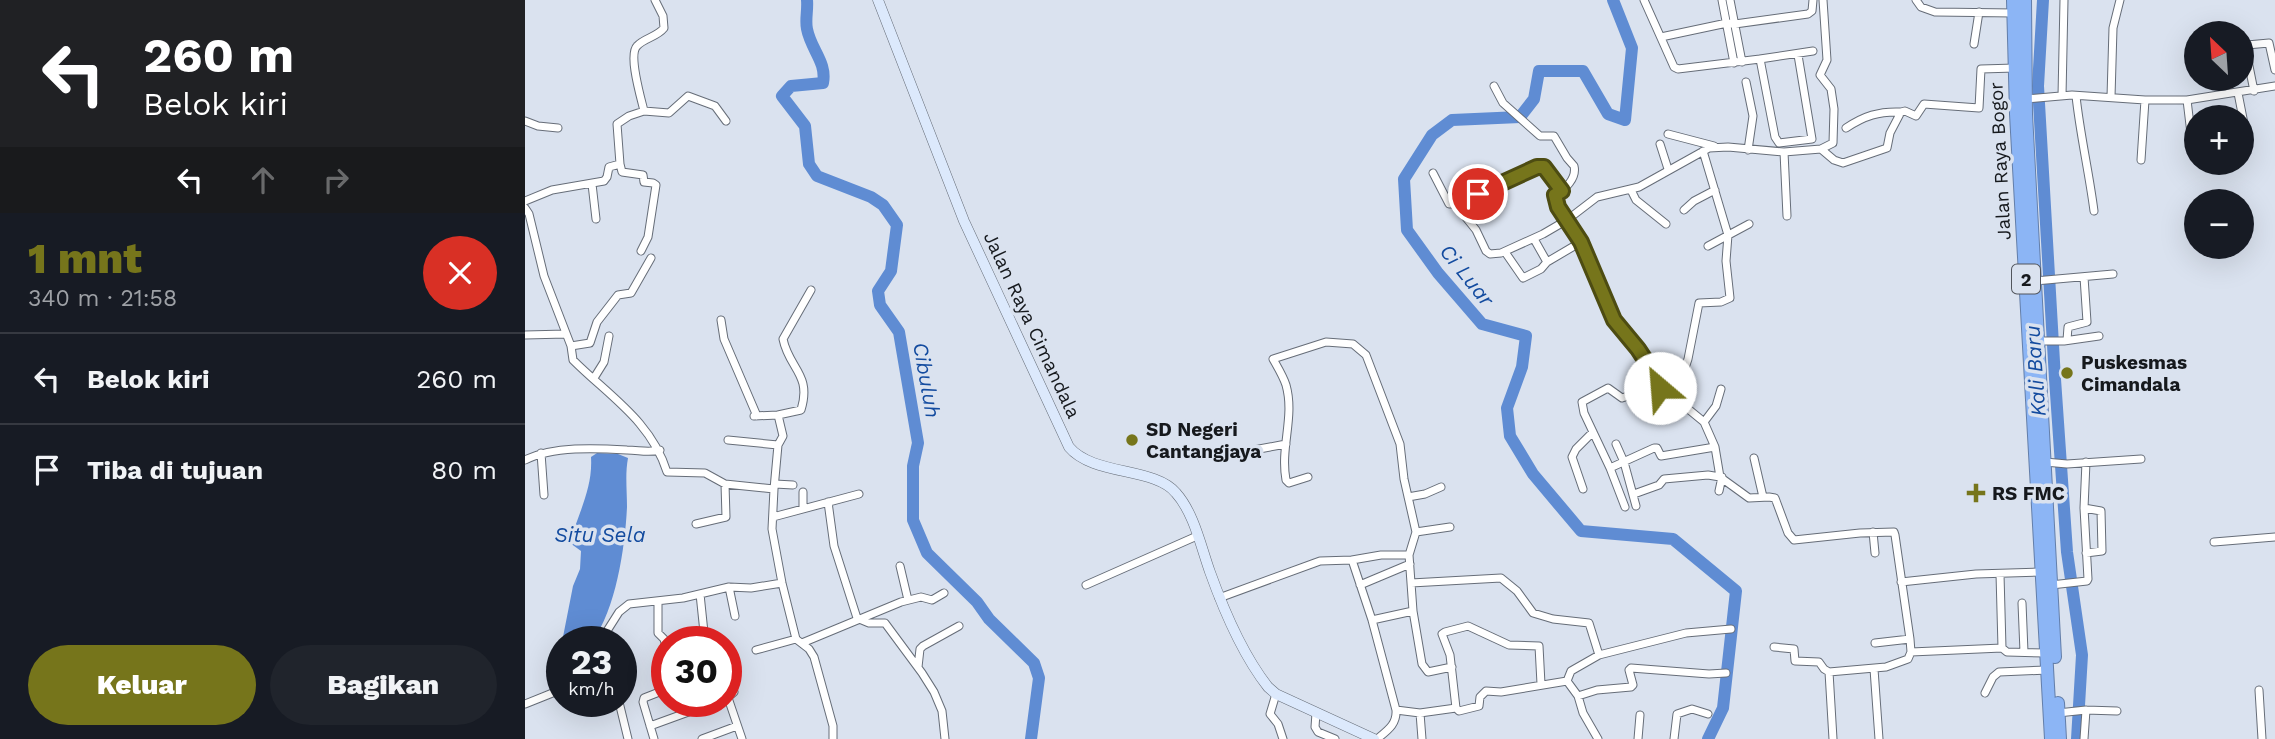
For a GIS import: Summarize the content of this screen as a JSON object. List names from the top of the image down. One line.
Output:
{"streets":{"highway":["Jalan Raya Bogor","2"],"street":["Jalan Raya Cimandala"]},"water":["Ci Luar","Kali Baru","Cibuluh","Situ Sela"],"places":{"other":["Puskesmas Cimandala","SD Negeri Cantangjaya"],"health":["RS FMC"]},"north":"top left","page":{"turn":["260 m","Belok kiri"],"map_buttons":["+","−"],"heading":["1 mnt","340 m · 21:58"],"list":[{"name":"Belok kiri","value":"260 m"},{"name":"Tiba di tujuan","value":"80 m"}],"speed":"23 km/h","limit":"30","buttons":["Keluar","Bagikan"]}}
